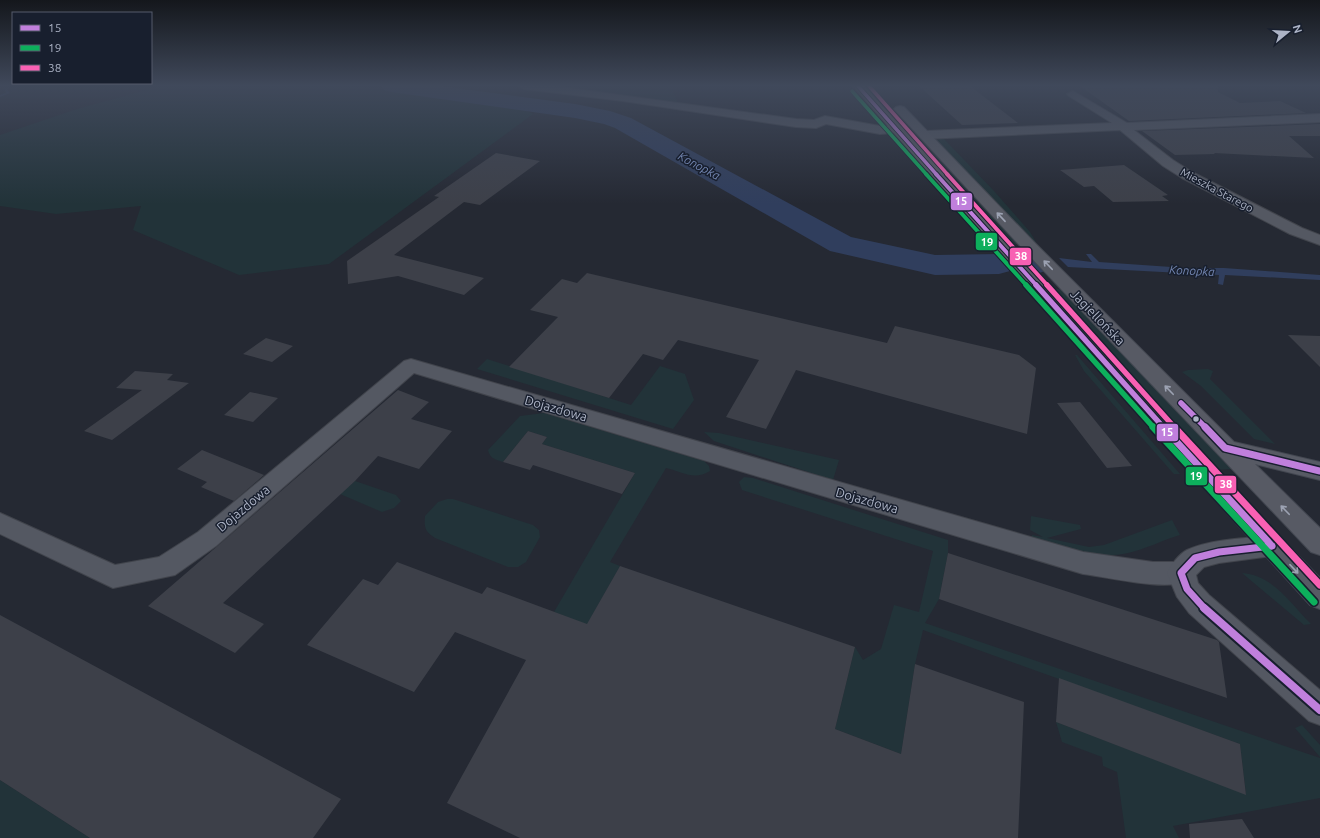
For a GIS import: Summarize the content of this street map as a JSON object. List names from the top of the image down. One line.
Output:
{"streets":{"main road":["Jagiellońska"],"street":["Mieszka Starego","Dojazdowa"]},"water":["Konopka"],"lines":["transit line 15","transit line 19","transit line 38"],"legend":["15","19","38"],"north":"right"}
